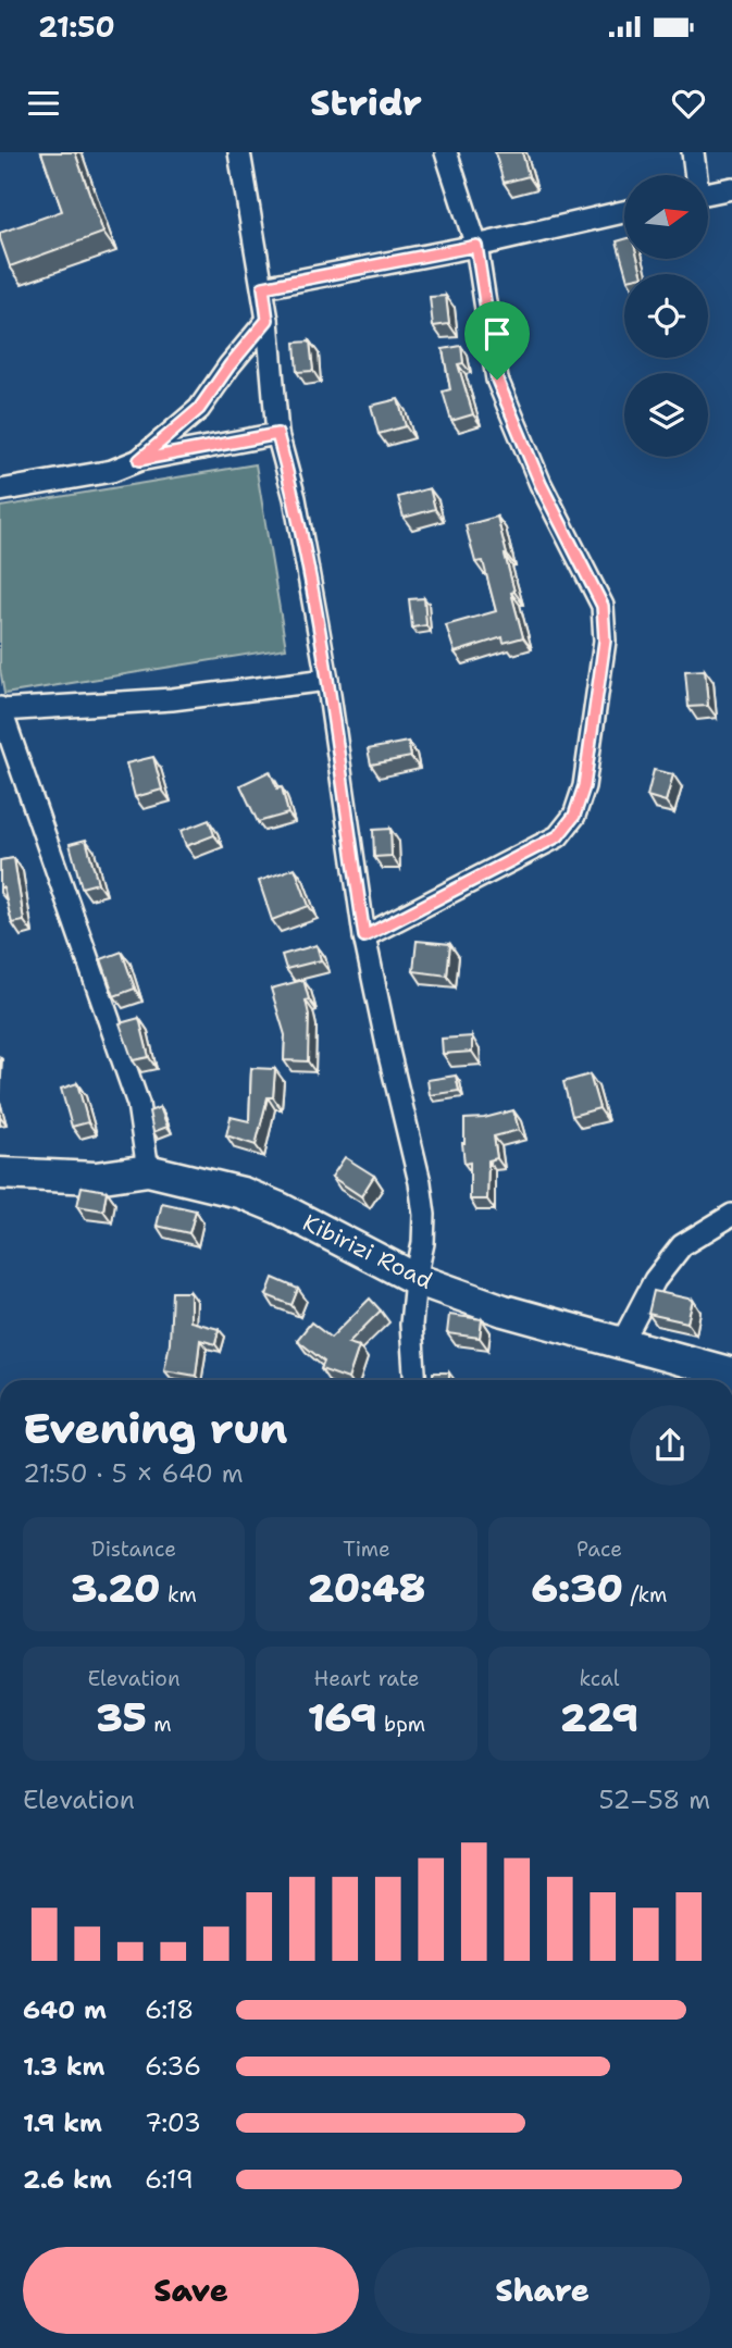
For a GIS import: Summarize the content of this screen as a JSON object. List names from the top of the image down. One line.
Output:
{"streets":{"street":["Kibirizi Road"]},"north":"right","page":{"status":"21:50","header":"Stridr","heading":["Evening run","21:50 · 5 × 640 m"],"stats":[["Distance","3.20 km"],["Time","20:48"],["Pace","6:30 /km"],["Elevation","35 m"],["Heart rate","169 bpm"],["kcal","229"]],"chart":["Elevation","52–58 m"],"list":[{"name":"640 m","note":"6:18"},{"name":"1.3 km","note":"6:36"},{"name":"1.9 km","note":"7:03"},{"name":"2.6 km","note":"6:19"}],"buttons":["Save","Share"]}}
